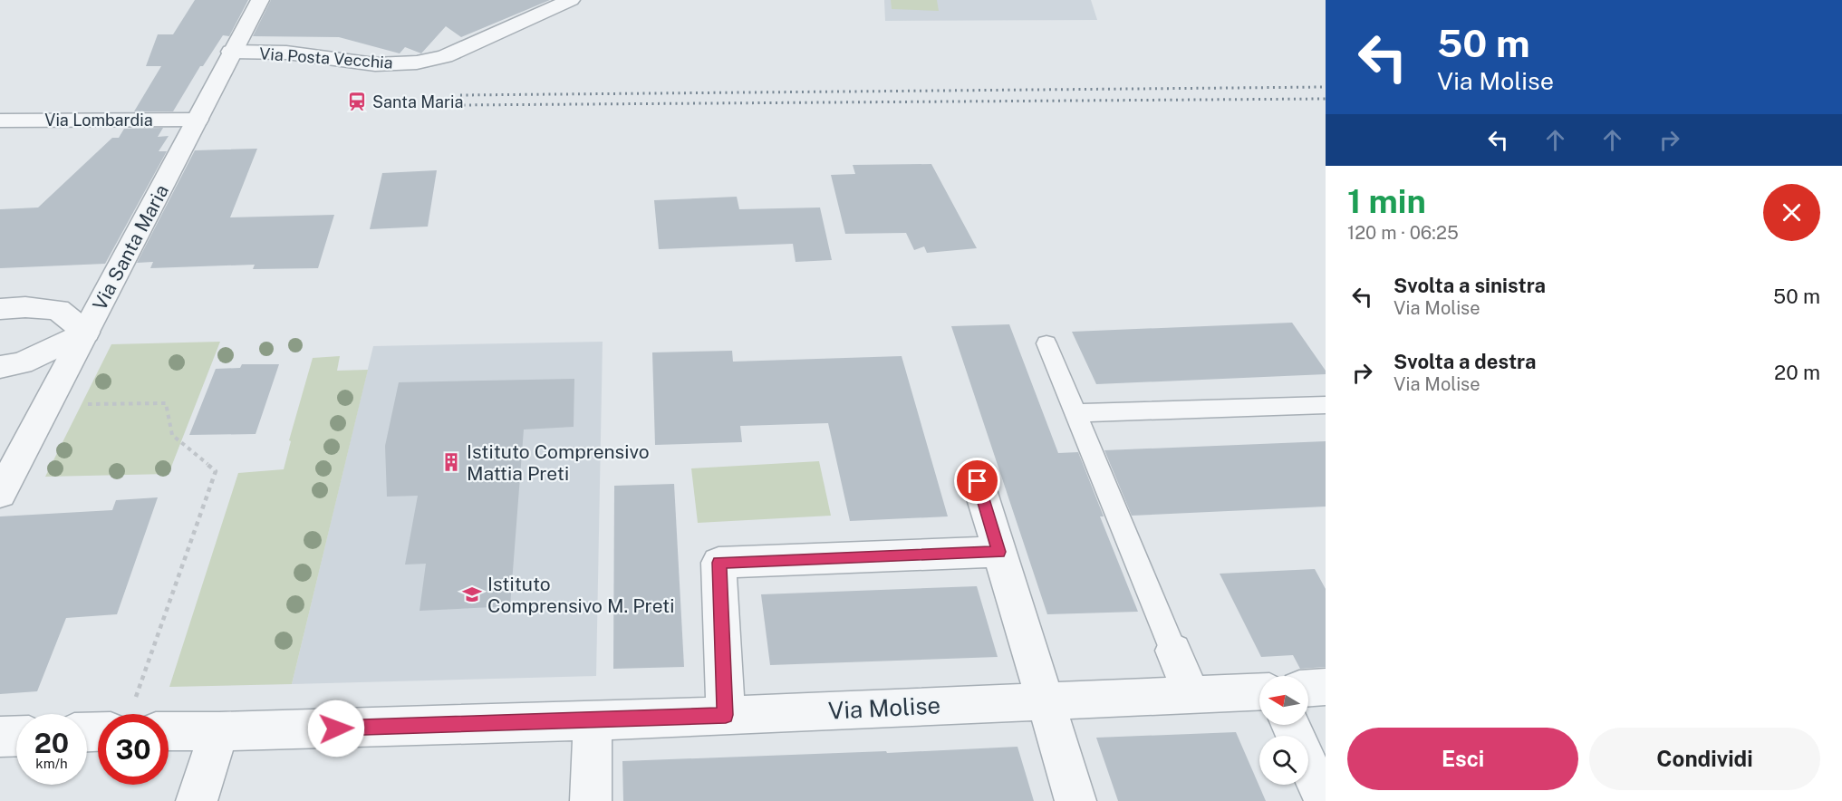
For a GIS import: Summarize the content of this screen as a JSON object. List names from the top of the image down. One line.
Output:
{"streets":{"street":["Via Posta Vecchia","Via Lombardia","Via Santa Maria","Via Molise"]},"crossings":[["Via Posta Vecchia","Via Santa Maria"],["Via Lombardia","Via Santa Maria"]],"places":{"station":["Santa Maria"],"building":["Istituto Comprensivo Mattia Preti"],"school or university":["Istituto Comprensivo M. Preti"]},"north":"left","page":{"turn":["50 m","Via Molise"],"heading":["1 min","120 m · 06:25"],"list":[{"name":"Svolta a sinistra","note":"Via Molise","value":"50 m"},{"name":"Svolta a destra","note":"Via Molise","value":"20 m"}],"speed":"20 km/h","limit":"30","buttons":["Esci","Condividi"]}}
